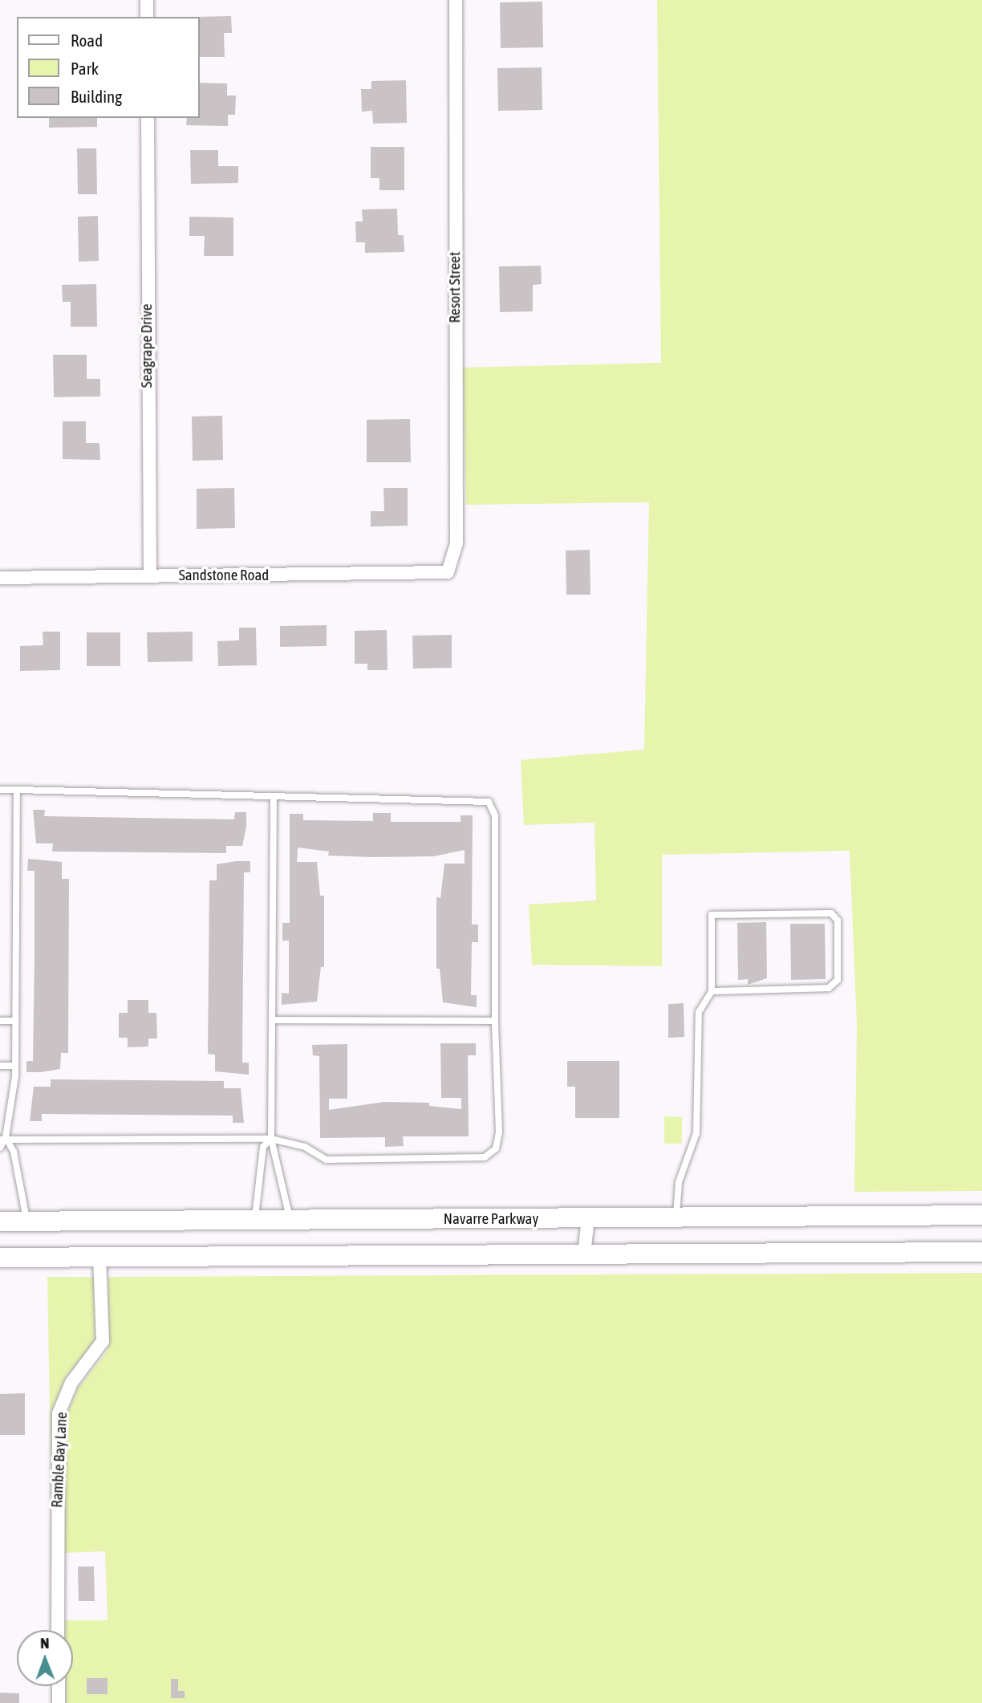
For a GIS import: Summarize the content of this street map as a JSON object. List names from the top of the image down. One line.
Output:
{"streets":{"highway":["Navarre Parkway"],"street":["Resort Street","Seagrape Drive","Sandstone Road","Ramble Bay Lane"]},"crossings":[["Resort Street","Sandstone Road"],["Seagrape Drive","Sandstone Road"]],"legend":["Road","Park","Building"],"north":"top"}
